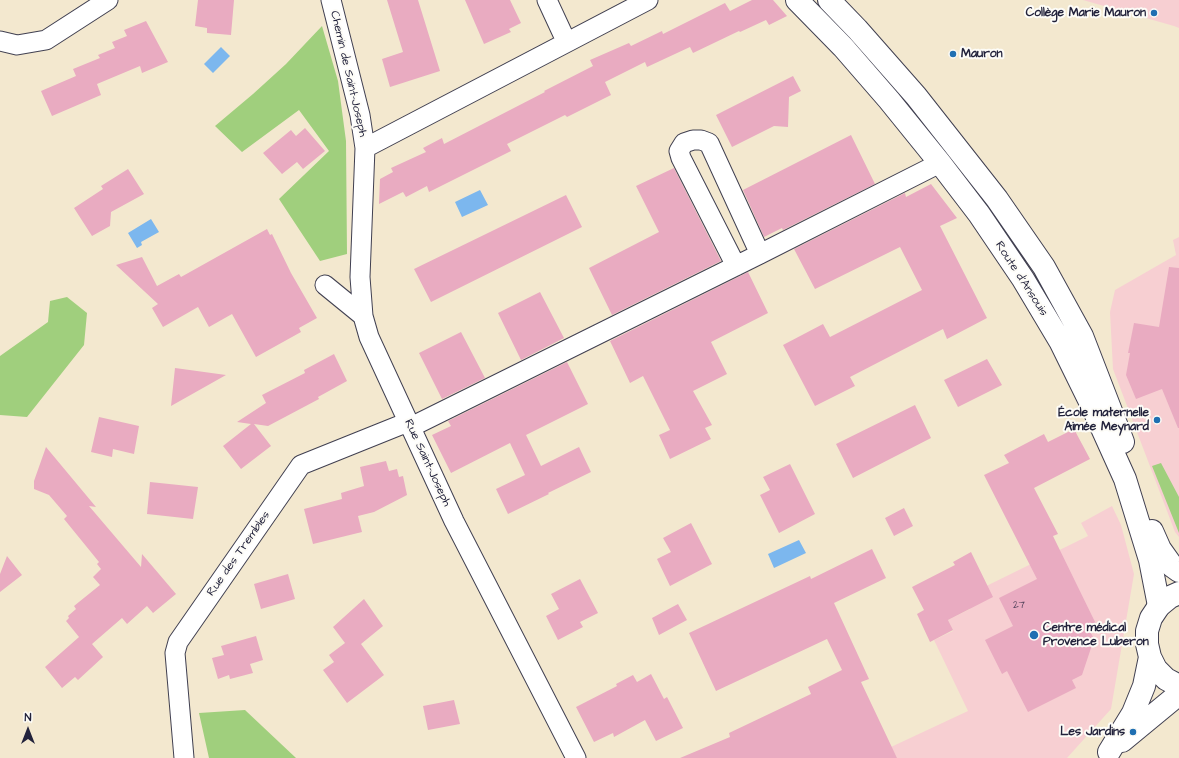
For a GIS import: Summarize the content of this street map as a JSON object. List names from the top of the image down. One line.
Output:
{"streets":{"street":["Chemin de Saint-Joseph","Route d'Ansouis","Rue Saint-Joseph","Rue des Trembles"]},"crossings":[["Chemin de Saint-Joseph","Rue Saint-Joseph"],["Route d'Ansouis","Rue des Trembles"],["Rue Saint-Joseph","Rue des Trembles"]],"places":["Collège Marie Mauron","Mauron","École maternelle Aimée Meynard","Centre médical Provence Luberon","Les Jardins"],"house_numbers":["27"],"north":"top"}
